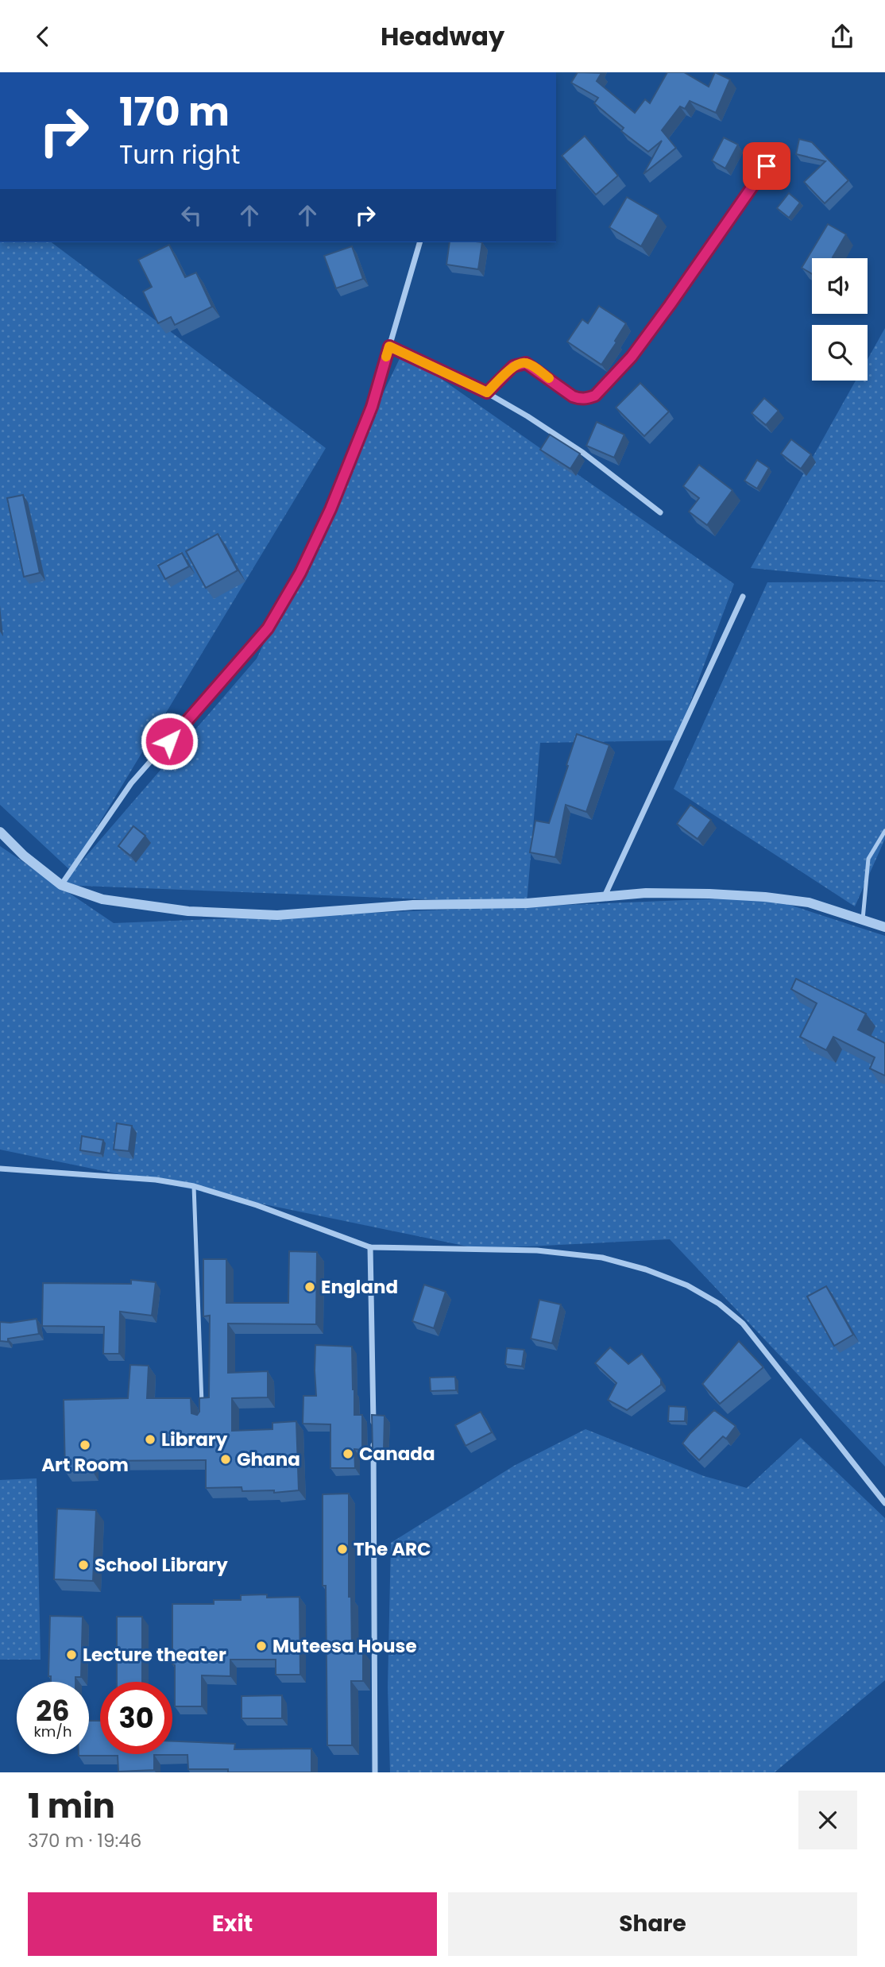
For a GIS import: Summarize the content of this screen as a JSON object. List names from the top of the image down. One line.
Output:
{"places":["England","Library","Art Room","Canada","Ghana","The ARC","School Library","Muteesa House","Lecture theater"],"page":{"header":"Headway","turn":["170 m","Turn right"],"speed":"26 km/h","limit":"30","heading":["1 min","370 m · 19:46"],"buttons":["Exit","Share"]}}
